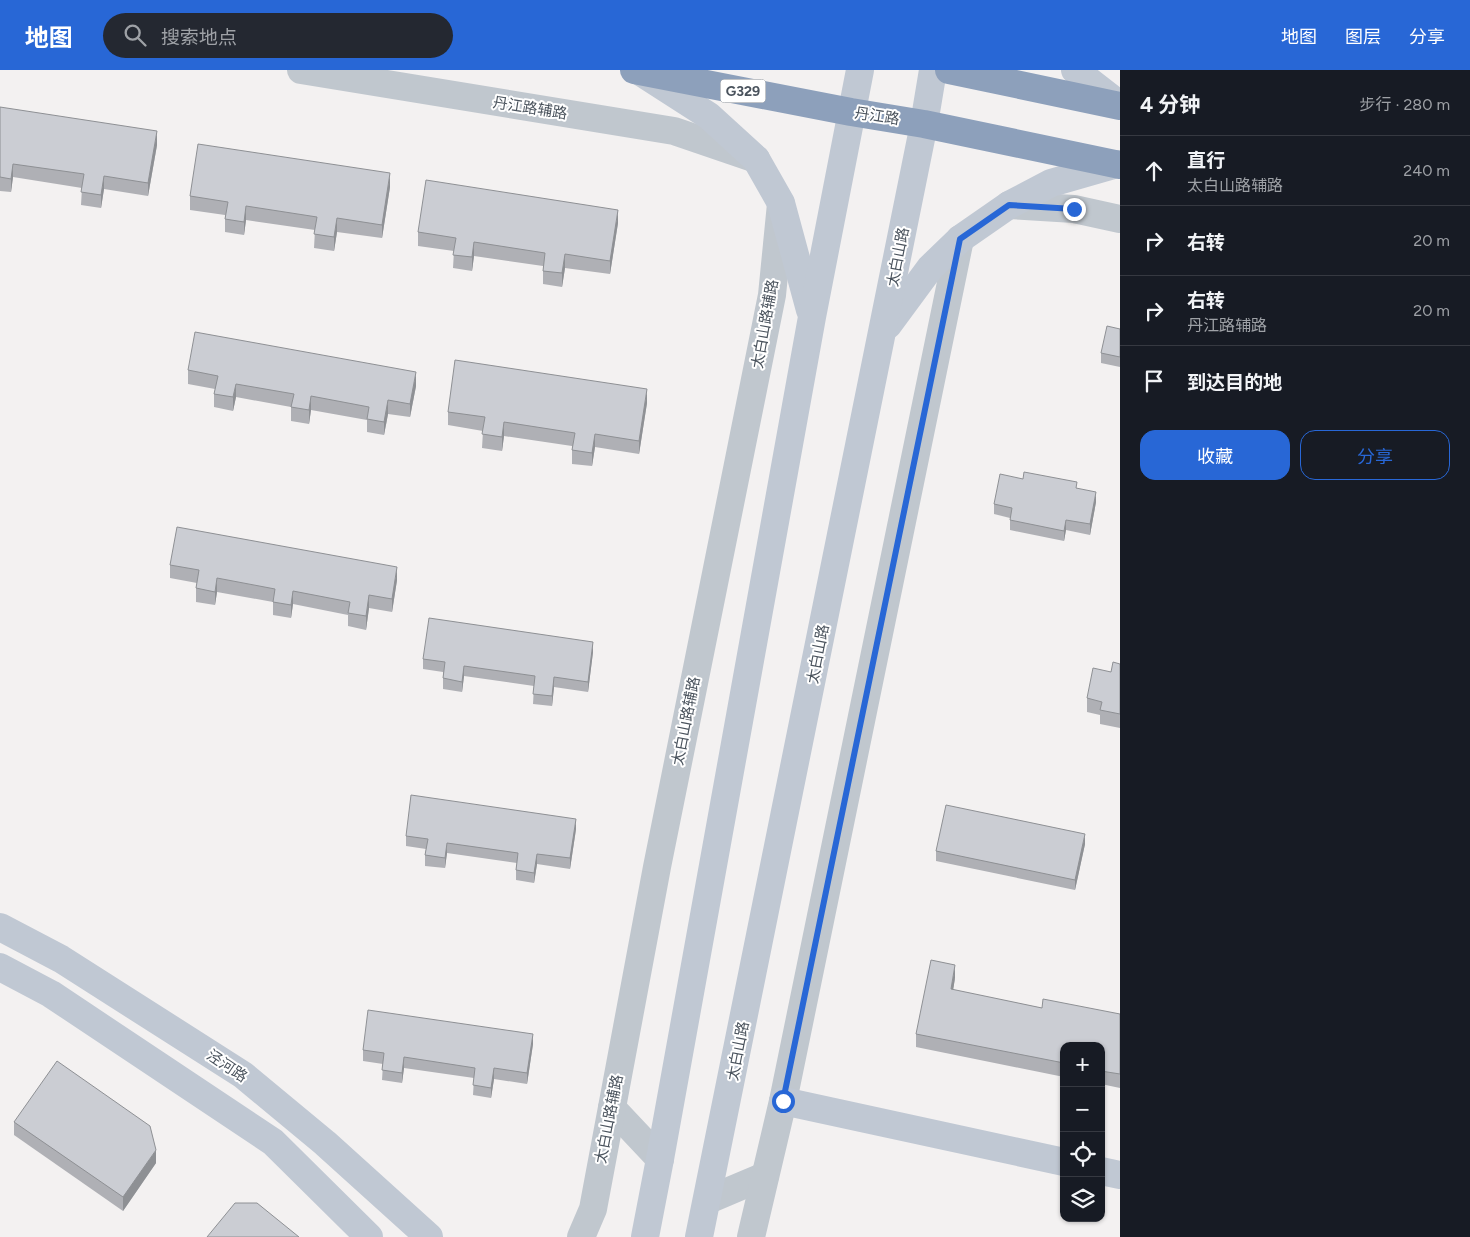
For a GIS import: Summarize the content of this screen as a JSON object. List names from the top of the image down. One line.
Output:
{"streets":{"highway":["G329","丹江路"],"main road":["太白山路","泾河路"],"street":["丹江路辅路","太白山路辅路"]},"crossings":[["丹江路","太白山路"]],"page":{"header":"地图","search":"搜索地点","nav":["地图","图层","分享"],"heading":["4 分钟","步行 · 280 m"],"list":[["直行","太白山路辅路","240 m"],["右转","20 m"],["右转","丹江路辅路","20 m"],"到达目的地"],"buttons":["收藏","分享"],"map_buttons":["+","−"]}}
